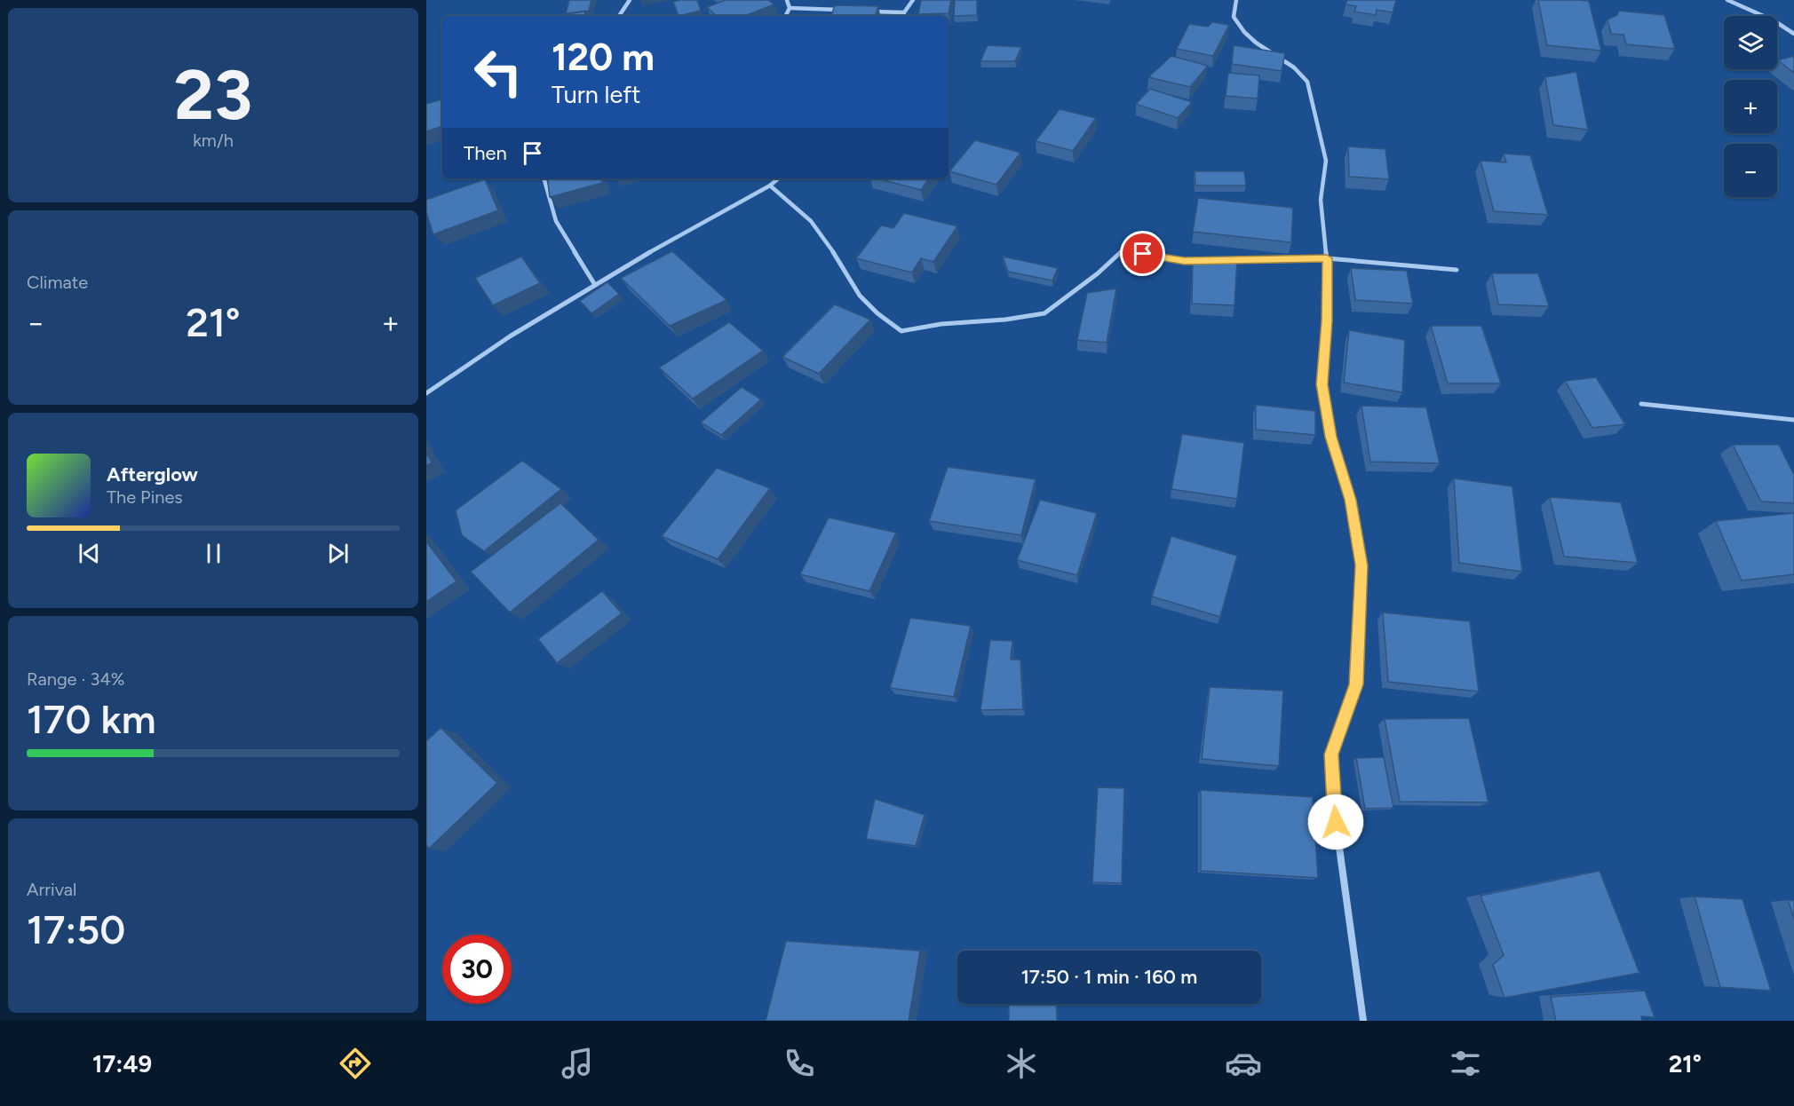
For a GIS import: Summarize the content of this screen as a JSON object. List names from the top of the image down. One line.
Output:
{"page":{"tile":[["23","km/h"],"Climate",["Range · 34%","170 km"],["Arrival","17:50"]],"map_buttons":["+","−"],"turn":["120 m","Turn left"],"then":"Then","heat":["−","21°","+"],"song":["Afterglow","The Pines"],"limit":"30","trip":"17:50 · 1 min · 160 m","tabs":["17:49","21°"]}}
